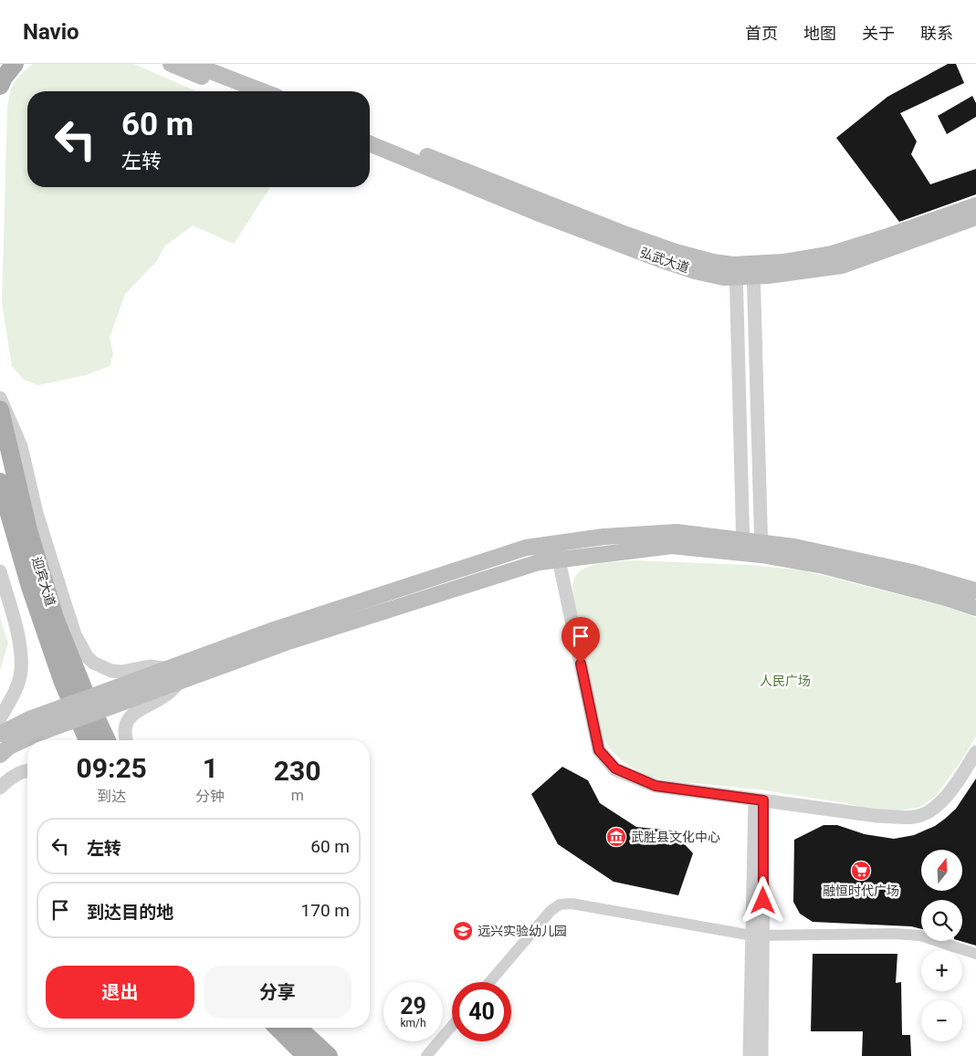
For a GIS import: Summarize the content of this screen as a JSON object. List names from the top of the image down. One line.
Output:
{"streets":{"main road":["弘武大道","迎宾大道"]},"parks":["人民广场"],"places":{"museum":["武胜县文化中心"],"supermarket":["融恒时代广场"],"school or university":["远兴实验幼儿园"]},"north":"top","page":{"header":"Navio","nav":["首页","地图","关于","联系"],"turn":["60 m","左转"],"eta":["09:25","到达","1","分钟","230","m"],"list":[{"name":"左转","value":"60 m"},{"name":"到达目的地","value":"170 m"}],"map_buttons":["+","−"],"buttons":["退出","分享"],"speed":"29 km/h","limit":"40"}}
